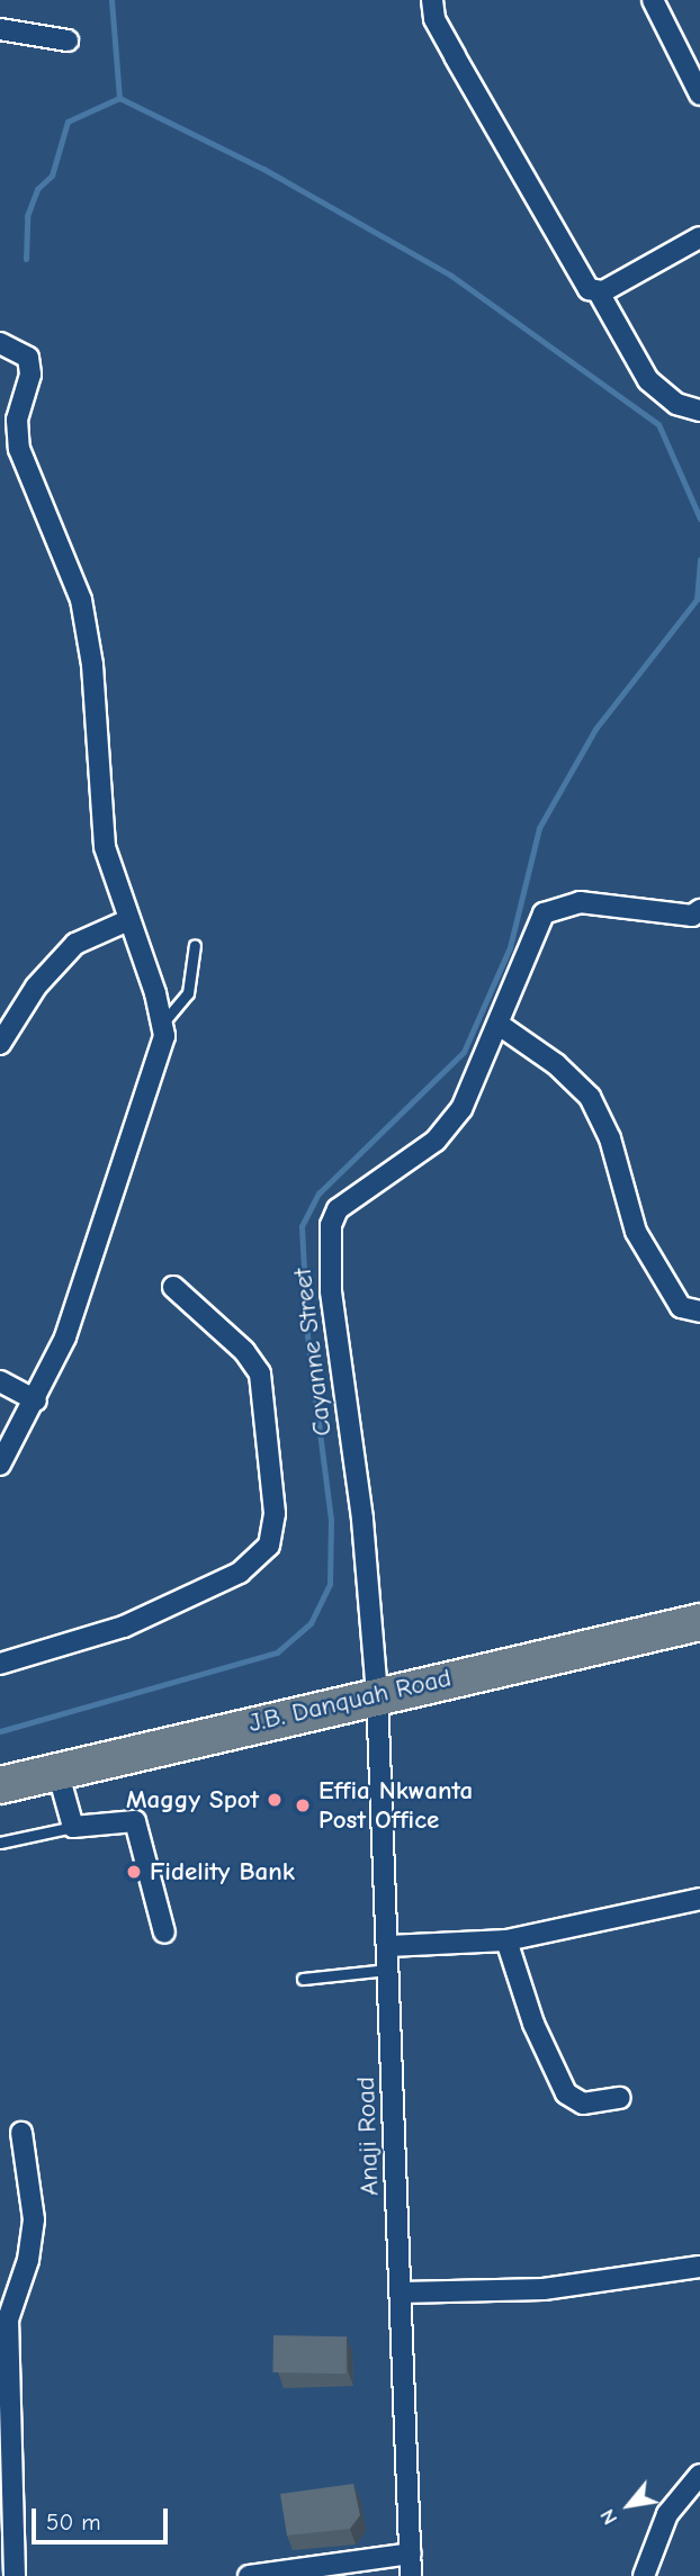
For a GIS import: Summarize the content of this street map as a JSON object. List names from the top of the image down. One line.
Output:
{"streets":{"highway":["J.B. Danquah Road"],"street":["Cayanne Street","Anaji Road"]},"crossings":[["Cayanne Street","J.B. Danquah Road"],["Cayanne Street","Anaji Road"],["J.B. Danquah Road","Anaji Road"]],"places":["Maggy Spot","Effia Nkwanta Post Office","Fidelity Bank"],"scale_bar":"50 m","north":"bottom left"}
